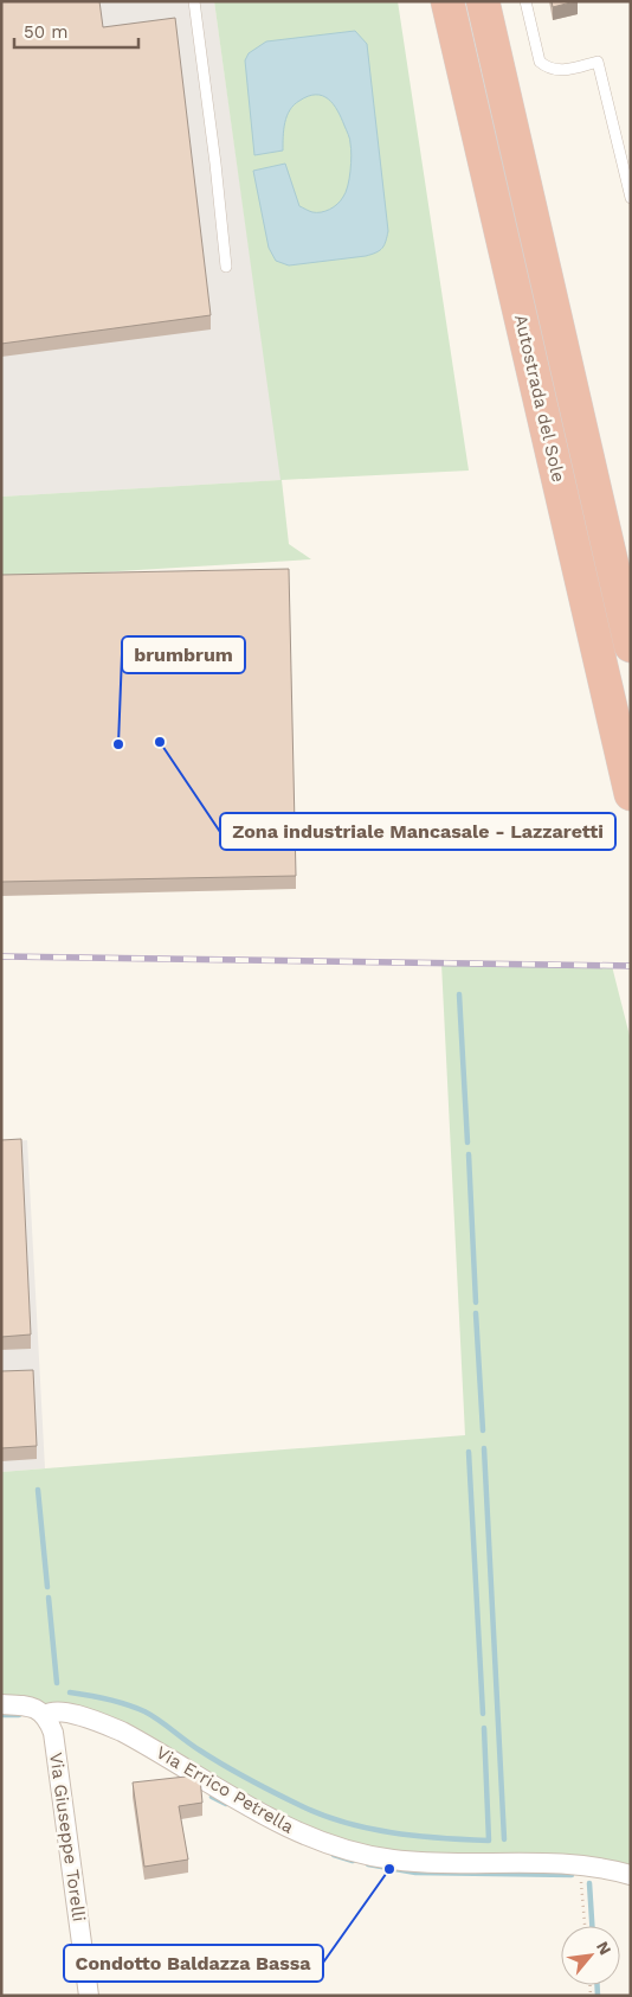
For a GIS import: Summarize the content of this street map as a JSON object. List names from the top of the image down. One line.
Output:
{"streets":{"highway":["Autostrada del Sole"],"street":["Via Errico Petrella","Via Giuseppe Torelli"]},"crossings":[["Via Errico Petrella","Via Giuseppe Torelli"]],"places":["Zona industriale Mancasale - Lazzaretti","brumbrum","Condotto Baldazza Bassa"],"scale_bar":"50 m","north":"top right"}
